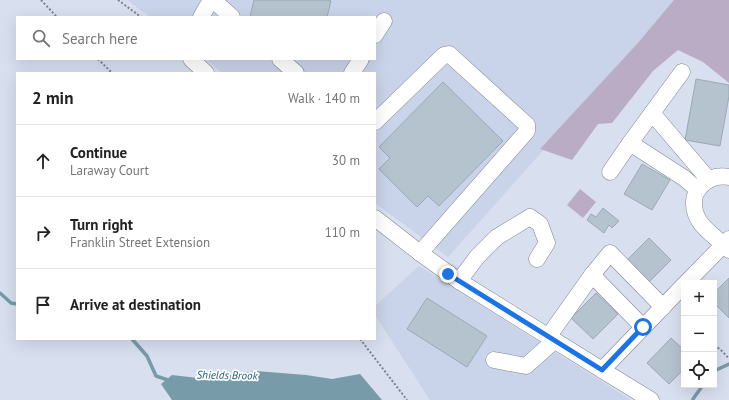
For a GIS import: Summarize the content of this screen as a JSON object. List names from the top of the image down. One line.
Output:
{"water":["Shields Brook"],"page":{"search":"Search here","heading":["2 min","Walk · 140 m"],"list":[["Continue","Laraway Court","30 m"],["Turn right","Franklin Street Extension","110 m"],"Arrive at destination"],"map_buttons":["+","−"]}}
